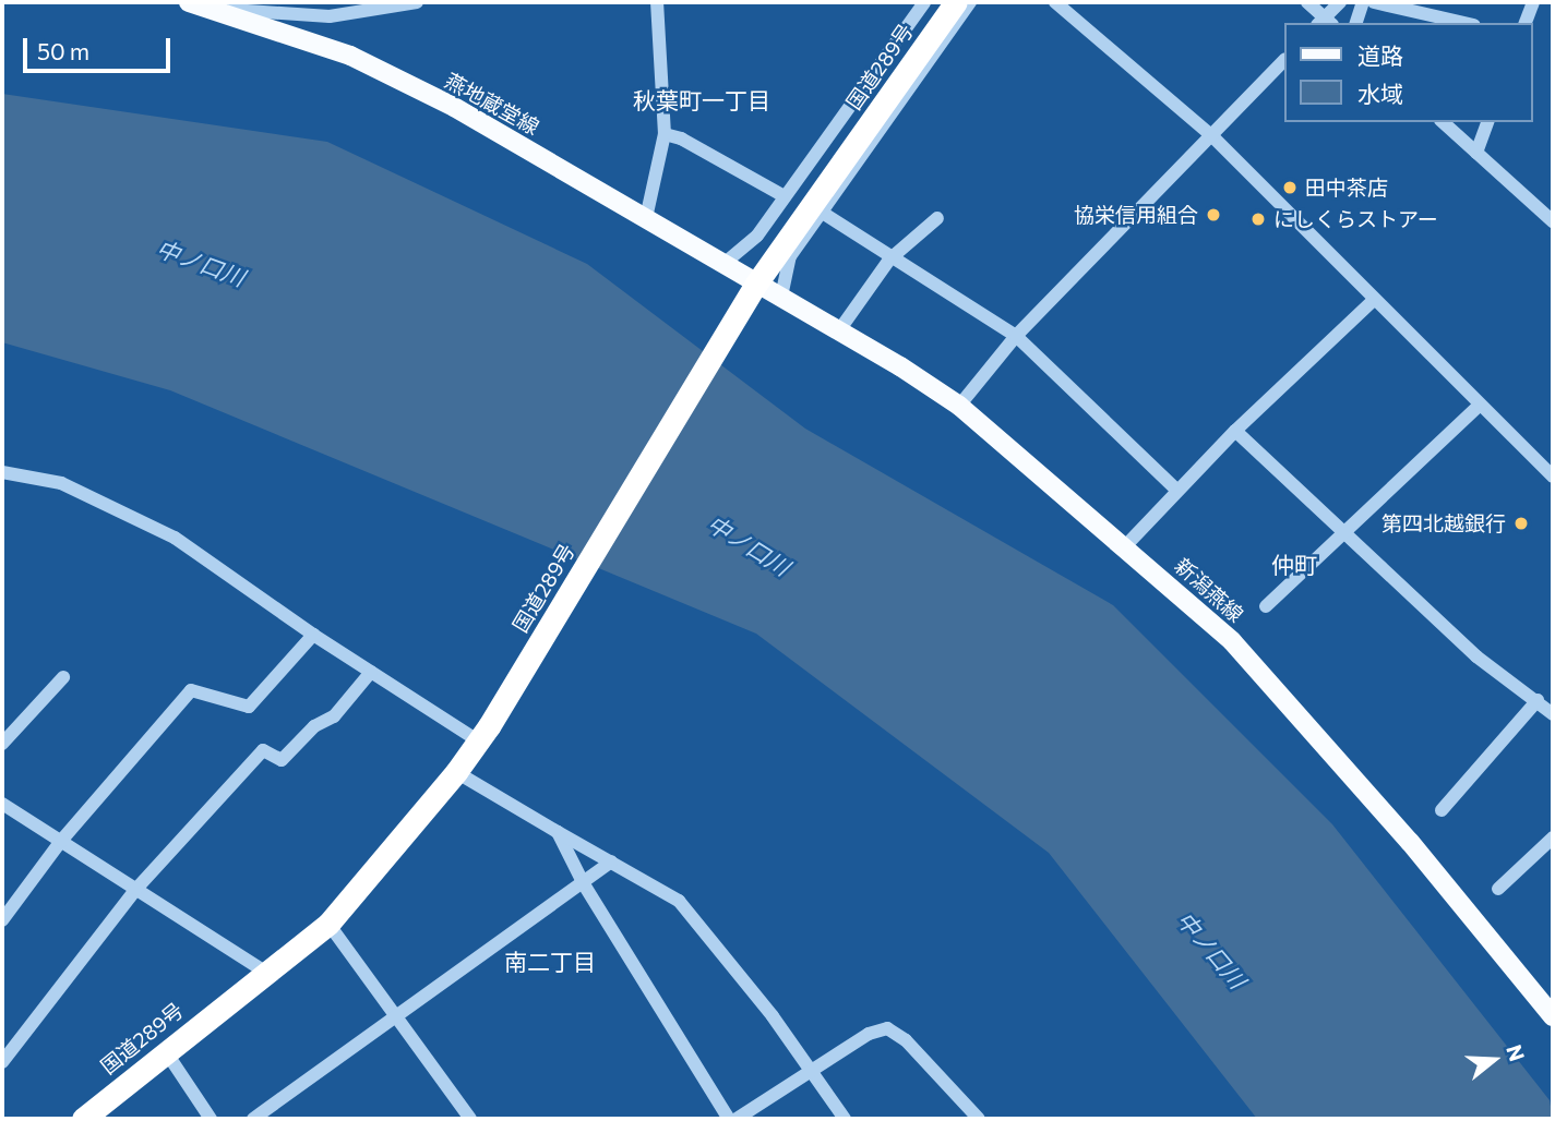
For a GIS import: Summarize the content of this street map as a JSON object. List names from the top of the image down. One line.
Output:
{"streets":{"highway":["国道289号"],"main road":["燕地蔵堂線","新潟燕線"]},"crossings":[["国道289号","燕地蔵堂線"],["国道289号","新潟燕線"],["燕地蔵堂線","新潟燕線"]],"districts":["秋葉町一丁目","仲町","南二丁目"],"water":["中ノ口川"],"places":["田中茶店","協栄信用組合","にしくらストアー","第四北越銀行"],"legend":["道路","水域"],"scale_bar":"50 m","north":"right"}
